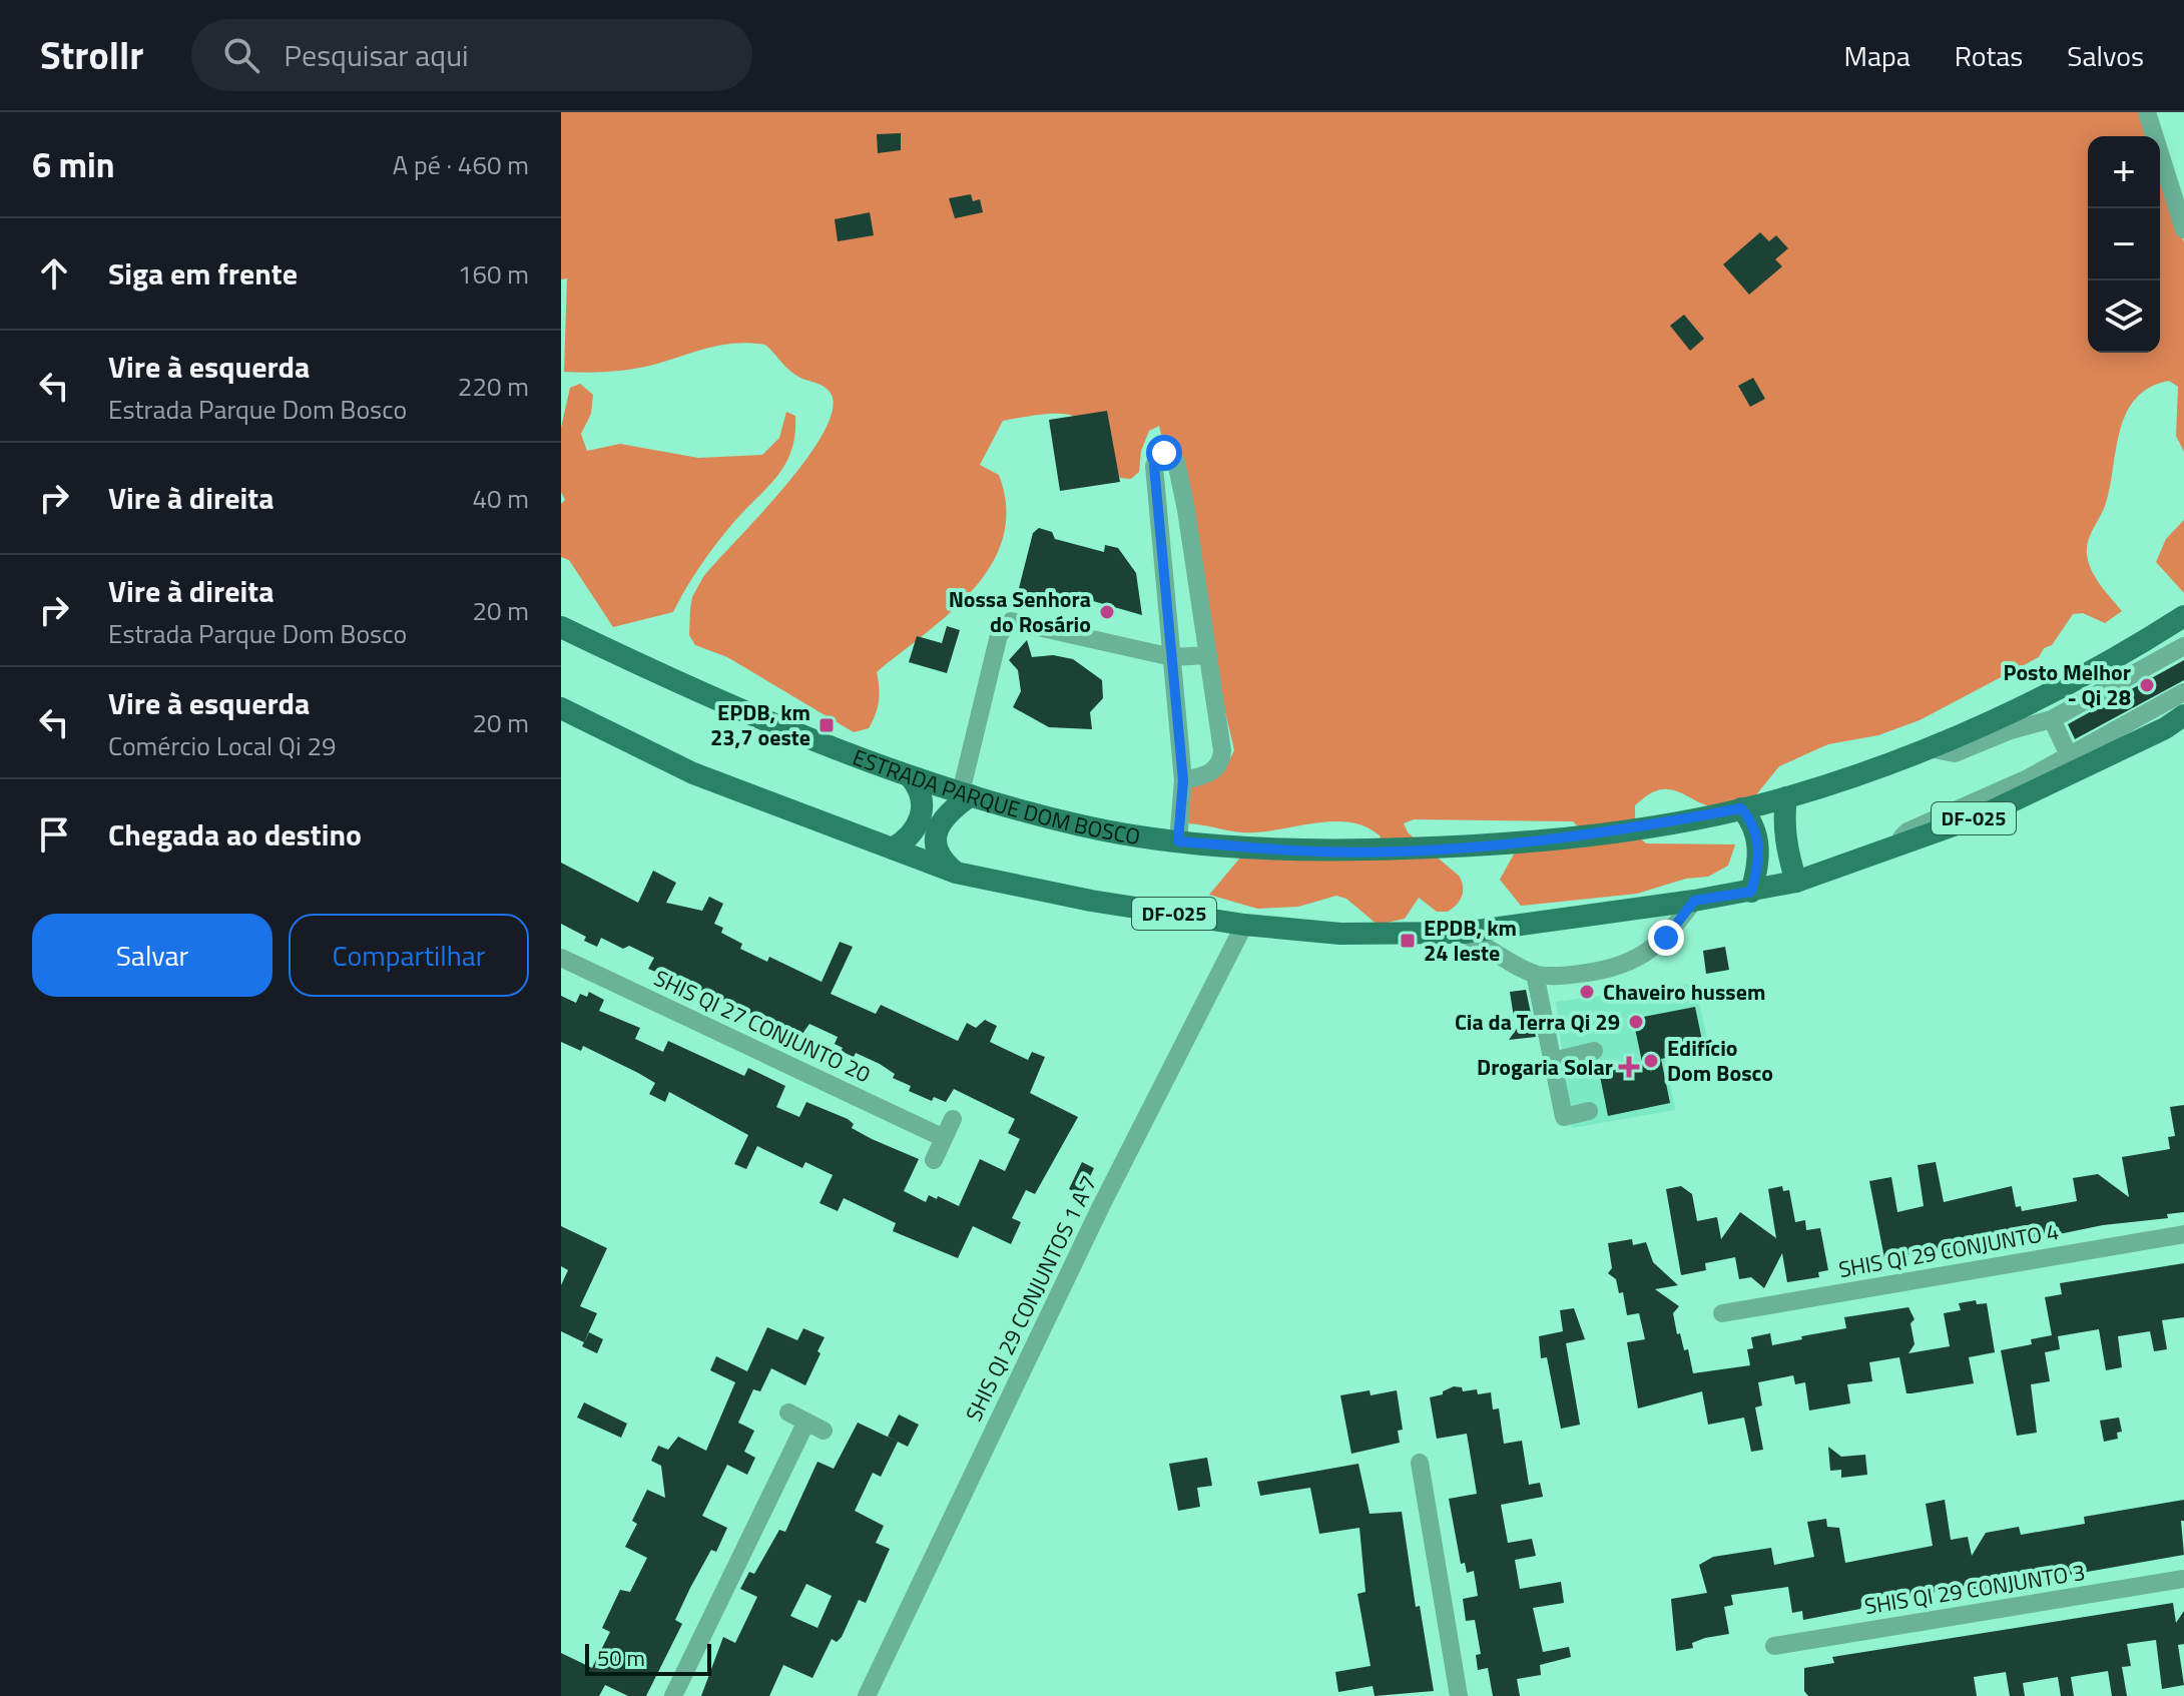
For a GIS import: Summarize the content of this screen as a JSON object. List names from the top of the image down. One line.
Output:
{"streets":{"main road":["ESTRADA PARQUE DOM BOSCO","DF-025"],"street":["SHIS QI 27 CONJUNTO 20","SHIS QI 29 CONJUNTO 4","SHIS QI 29 CONJUNTOS 1 A 7","SHIS QI 29 CONJUNTO 3"]},"crossings":[["DF-025","SHIS QI 29 CONJUNTOS 1 A 7"]],"places":{"other":["Nossa Senhora do Rosário","Posto Melhor - Qi 28","Chaveiro hussem","Cia da Terra Qi 29","Edifício Dom Bosco"],"transit":["EPDB, km 23,7 oeste","EPDB, km 24 leste"],"health":["Drogaria Solar"]},"scale_bar":"50 m","page":{"header":"Strollr","search":"Pesquisar aqui","nav":["Mapa","Rotas","Salvos"],"heading":["6 min","A pé · 460 m"],"map_buttons":["+","−"],"list":[["Siga em frente","160 m"],["Vire à esquerda","Estrada Parque Dom Bosco","220 m"],["Vire à direita","40 m"],["Vire à direita","Estrada Parque Dom Bosco","20 m"],["Vire à esquerda","Comércio Local Qi 29","20 m"],"Chegada ao destino"],"buttons":["Salvar","Compartilhar"],"scale":"50 m"}}
